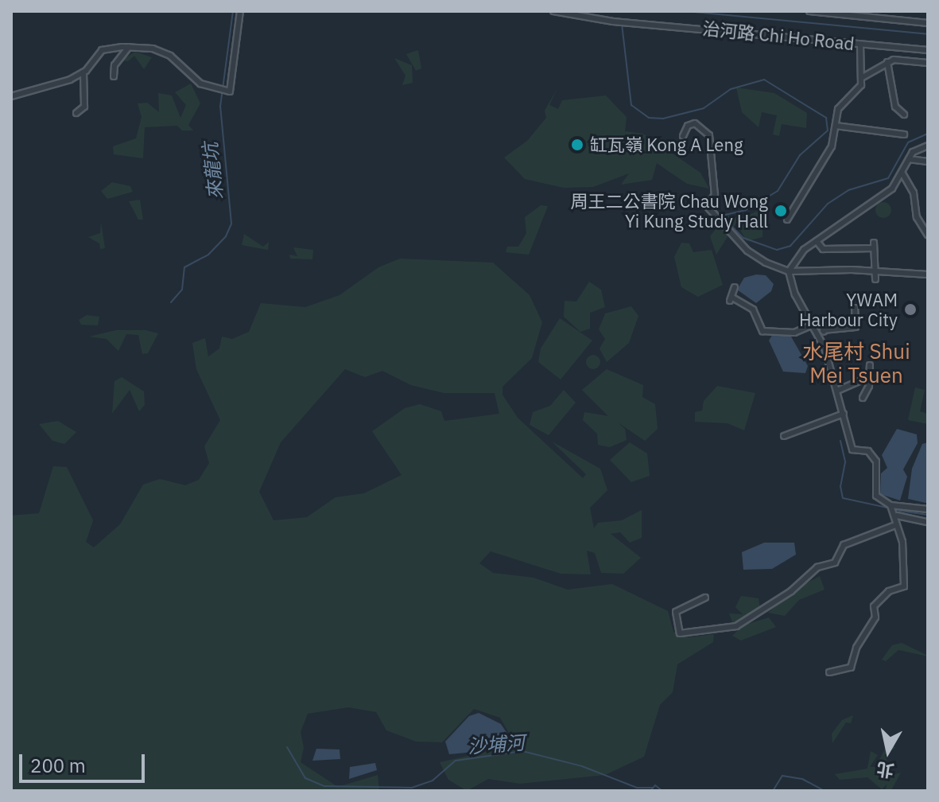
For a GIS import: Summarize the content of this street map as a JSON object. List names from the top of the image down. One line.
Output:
{"streets":{"street":["治河路 Chi Ho Road"]},"districts":["水尾村 Shui Mei Tsuen"],"water":["來龍坑","沙埔河"],"places":["缸瓦嶺 Kong A Leng","周王二公書院 Chau Wong Yi Kung Study Hall","YWAM Harbour City"],"scale_bar":"200 m","north":"bottom"}
